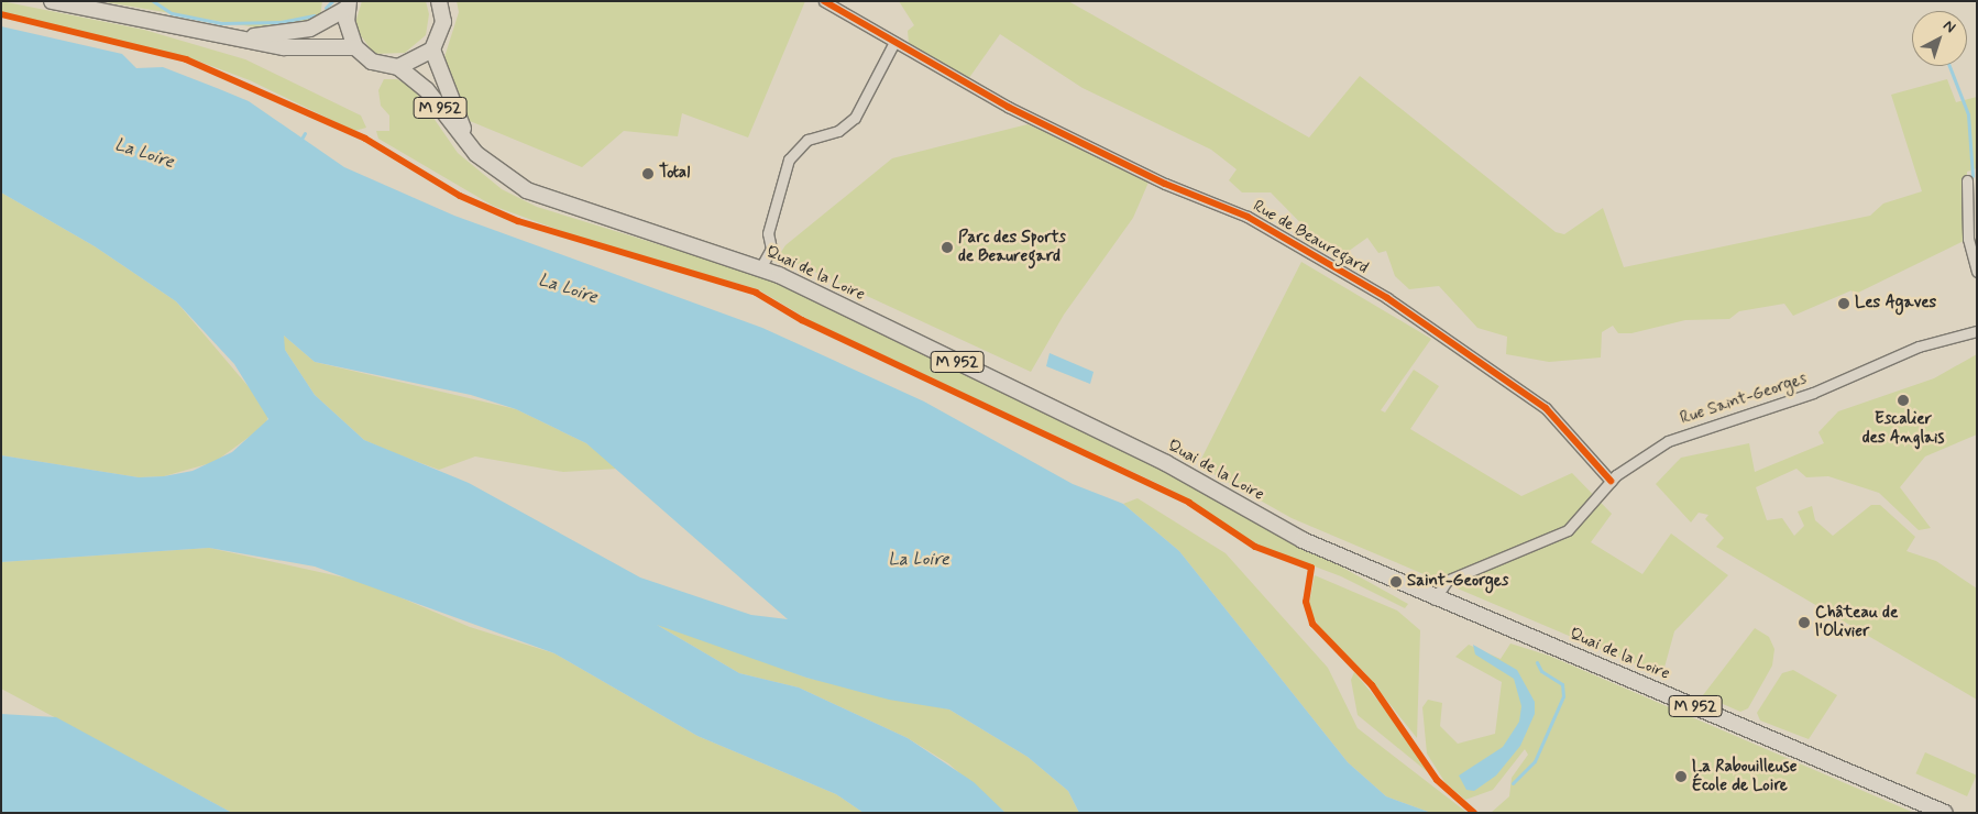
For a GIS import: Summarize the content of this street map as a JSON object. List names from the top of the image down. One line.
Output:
{"streets":{"main road":["M 952","Quai de la Loire"],"street":["Rue de Beauregard","Rue Saint-Georges"]},"crossings":[["M 952","Quai de la Loire"],["Rue de Beauregard","Rue Saint-Georges"],["Quai de la Loire","Rue Saint-Georges"]],"water":["La Loire"],"places":["Total","Parc des Sports de Beauregard","Les Agaves","Escalier des Anglais","Saint-Georges","Château de l'Olivier","La Rabouilleuse École de Loire"],"north":"top right"}
